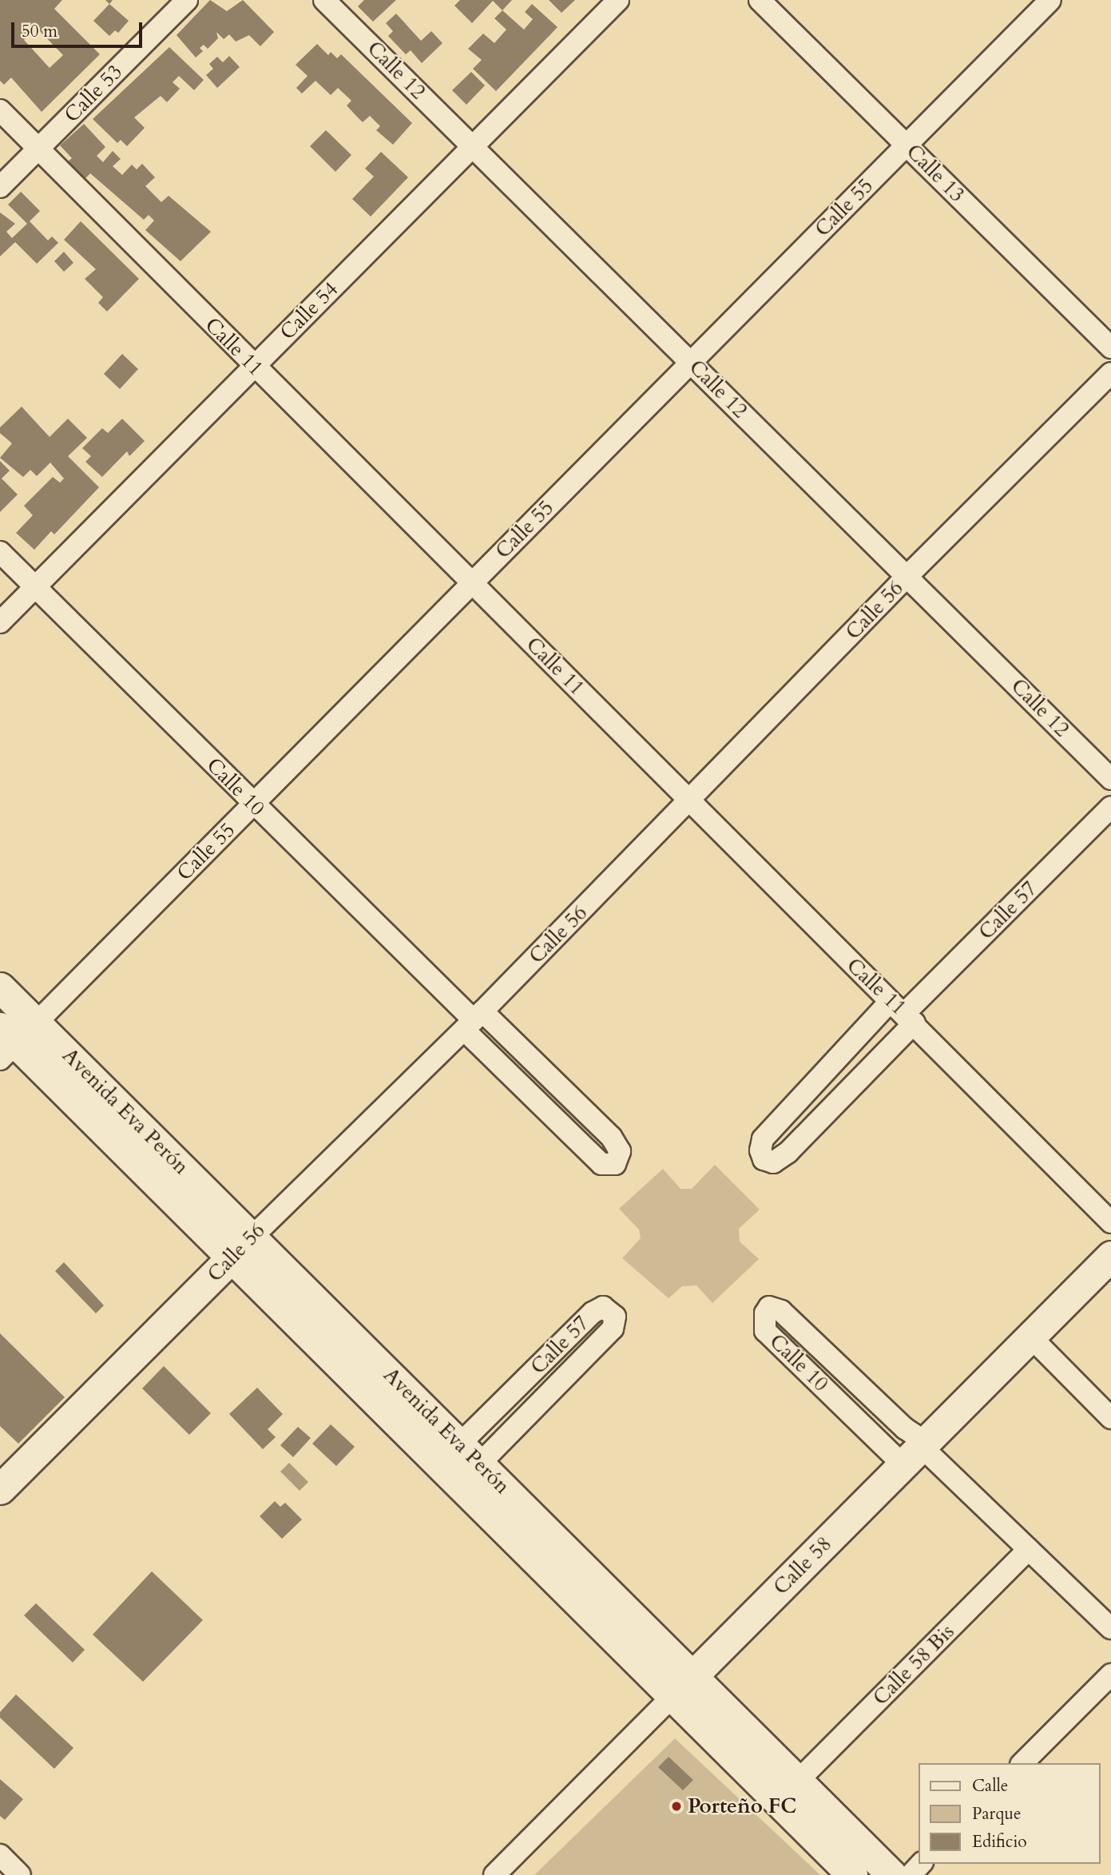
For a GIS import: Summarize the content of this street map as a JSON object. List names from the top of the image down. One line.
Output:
{"streets":{"main road":["Calle 56","Avenida Eva Perón","Calle 58"],"street":["Calle 12","Calle 53","Calle 13","Calle 55","Calle 54","Calle 11","Calle 10","Calle 57","Calle 58 Bis"]},"crossings":[["Calle 12","Calle 55"],["Calle 12","Calle 54"],["Calle 12","Calle 56"],["Calle 53","Calle 11"],["Calle 13","Calle 55"],["Calle 55","Calle 11"],["Calle 55","Calle 10"],["Calle 55","Avenida Eva Perón"],["Calle 54","Calle 11"],["Calle 54","Calle 10"],["Calle 11","Calle 56"],["Calle 11","Calle 57"],["Calle 56","Calle 10"],["Calle 56","Avenida Eva Perón"],["Calle 10","Calle 58"],["Calle 10","Calle 58 Bis"],["Calle 57","Avenida Eva Perón"],["Avenida Eva Perón","Calle 58"],["Avenida Eva Perón","Calle 58 Bis"]],"places":["Porteño FC"],"legend":["Calle","Parque","Edificio"],"scale_bar":"50 m"}
